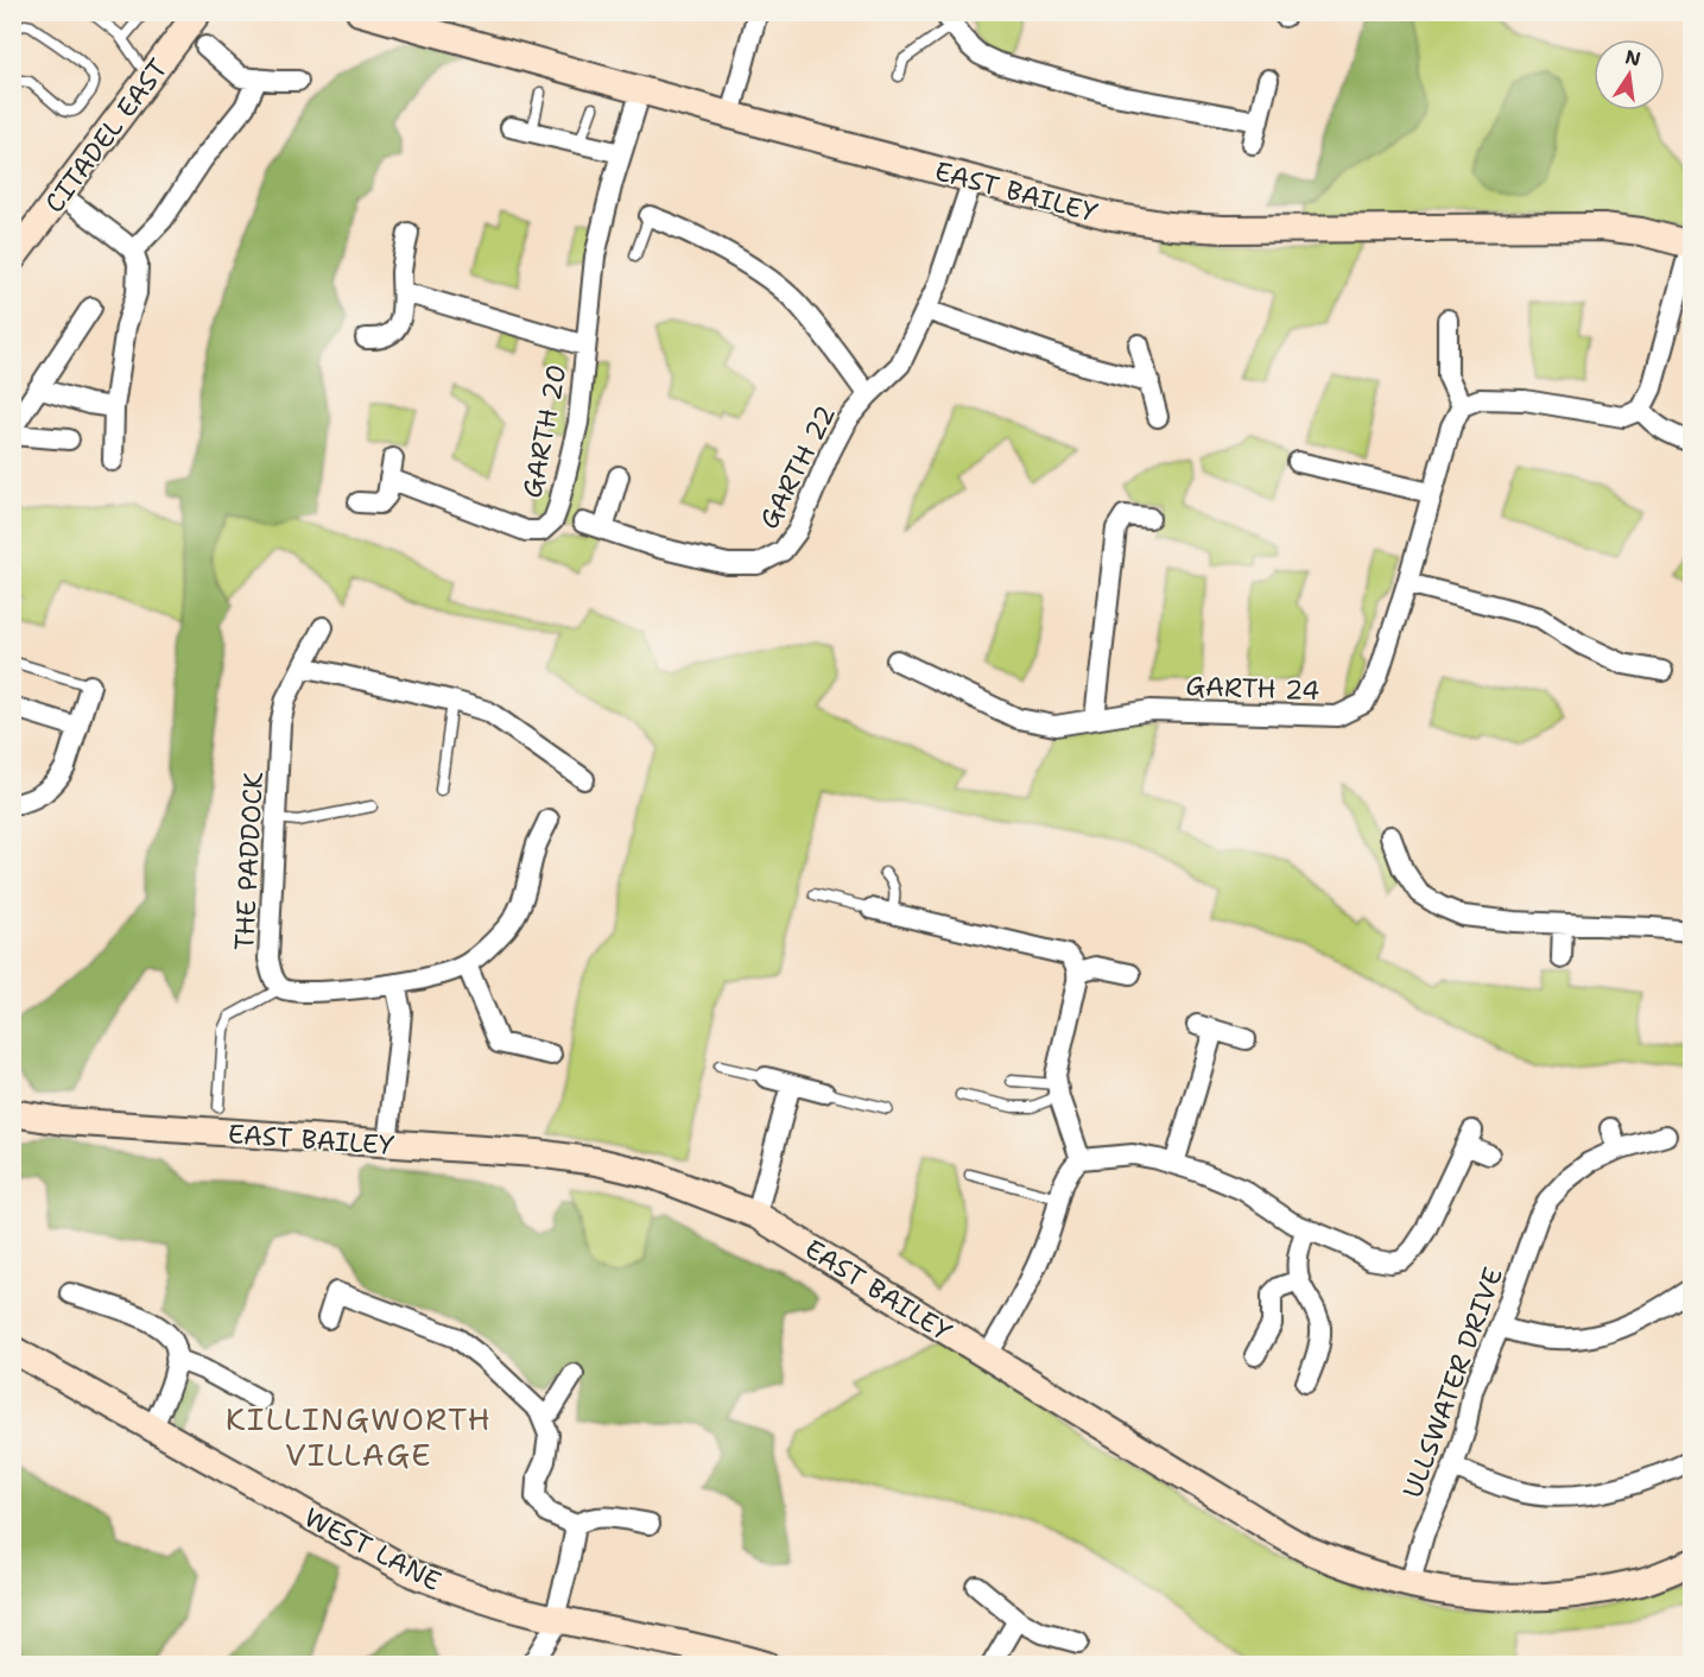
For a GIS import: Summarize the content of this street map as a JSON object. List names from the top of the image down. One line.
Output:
{"streets":{"street":["CITADEL EAST","EAST BAILEY","GARTH 20","GARTH 22","GARTH 24","THE PADDOCK","ULLSWATER DRIVE","WEST LANE"]},"crossings":[["EAST BAILEY","GARTH 20"],["EAST BAILEY","GARTH 22"],["EAST BAILEY","ULLSWATER DRIVE"]],"districts":["KILLINGWORTH VILLAGE"],"north":"top"}
